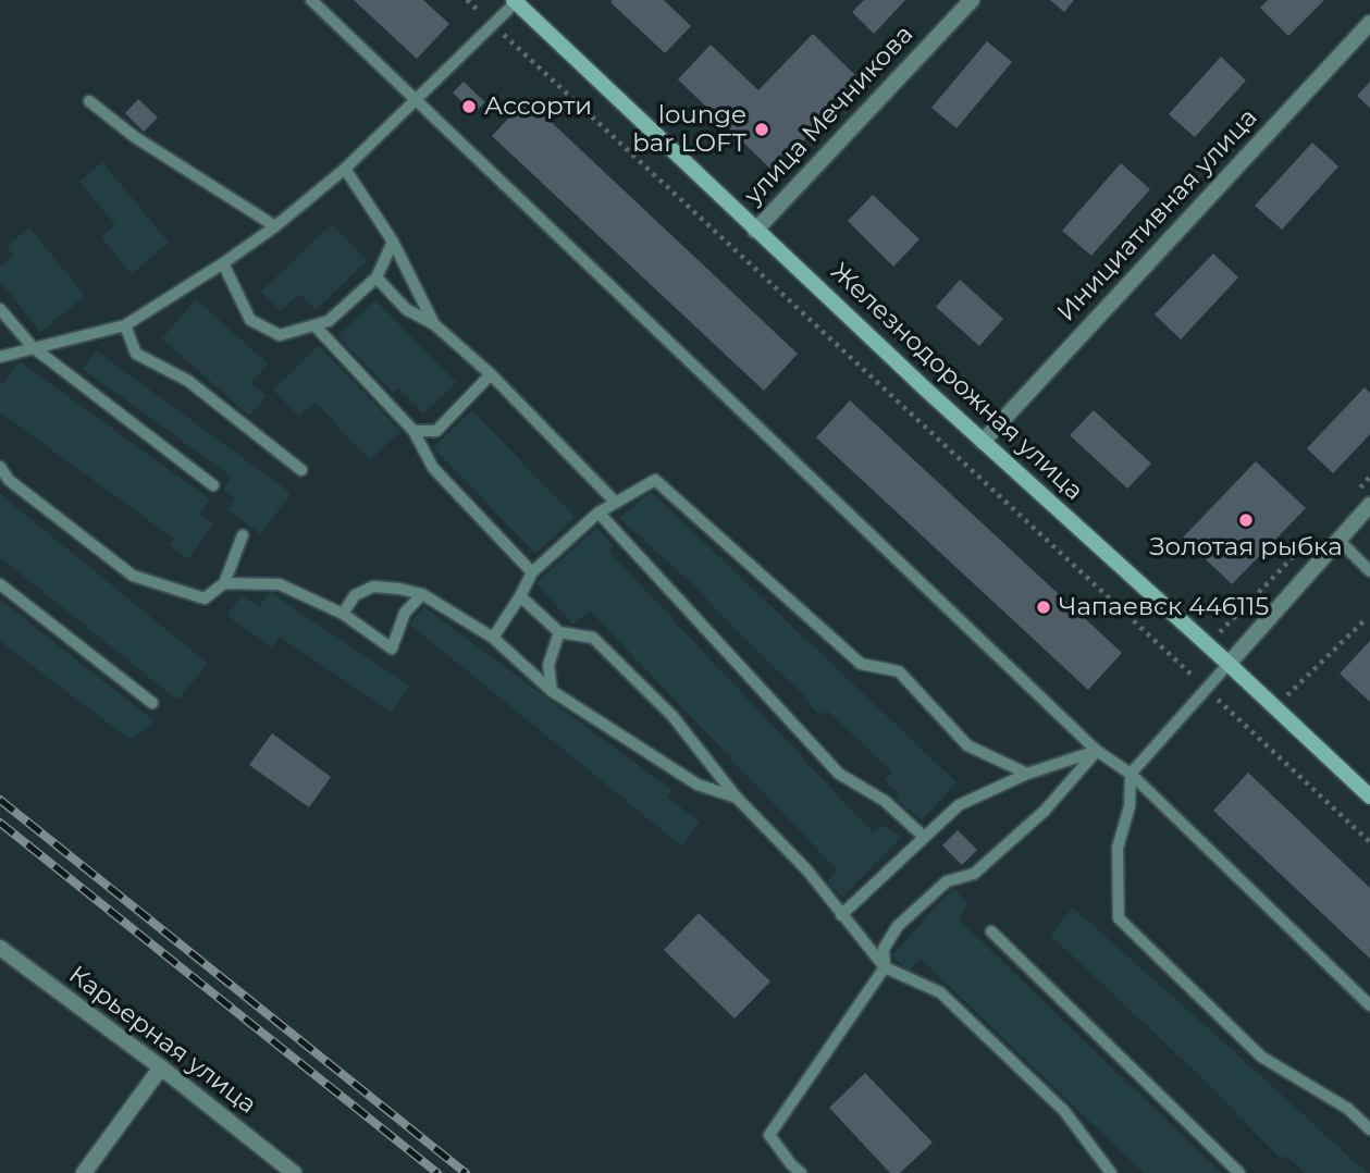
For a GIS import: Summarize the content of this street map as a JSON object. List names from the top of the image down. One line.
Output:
{"streets":{"main road":["Железнодорожная улица"],"street":["улица Мечникова","Инициативная улица","Карьерная улица"]},"crossings":[["улица Мечникова","Железнодорожная улица"],["Инициативная улица","Железнодорожная улица"]],"places":["Ассорти","lounge bar LOFT","Золотая рыбка","Чапаевск 446115"]}
